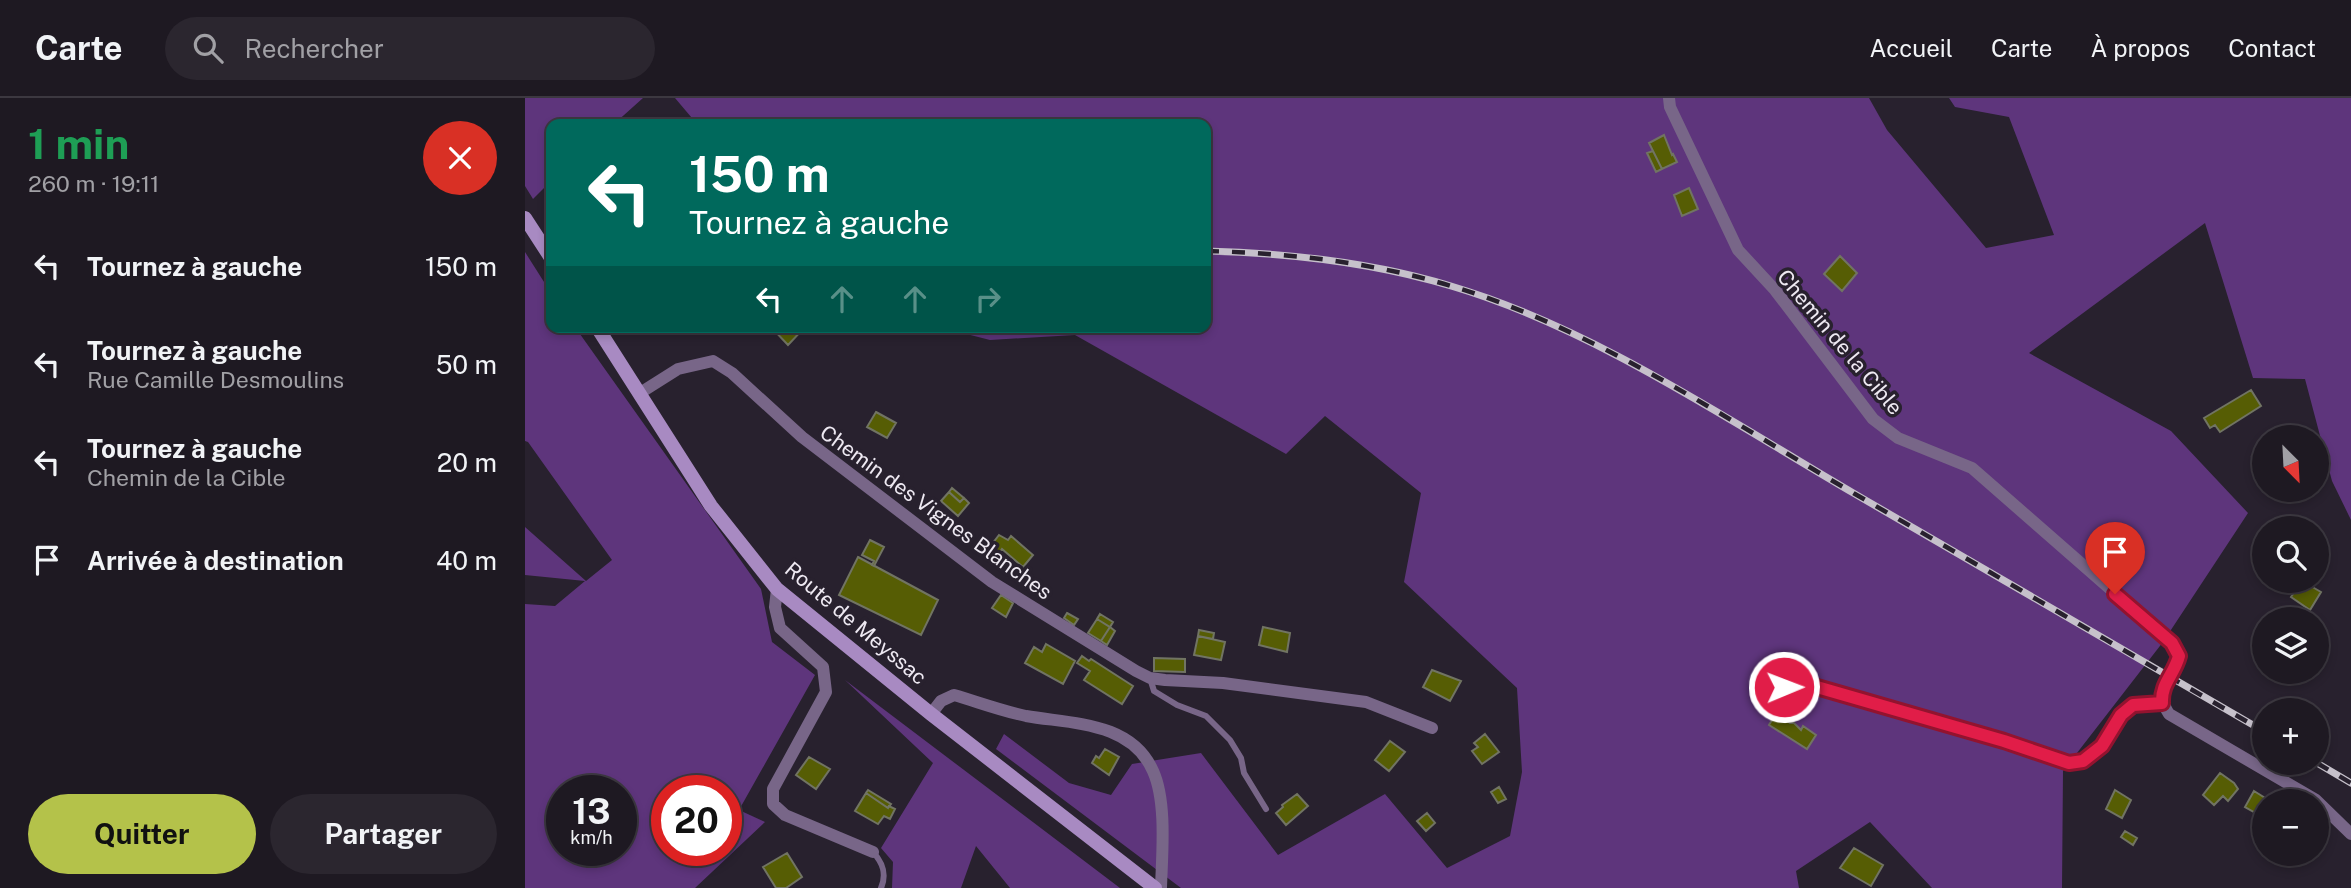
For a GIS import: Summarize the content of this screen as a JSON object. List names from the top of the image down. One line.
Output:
{"streets":{"main road":["Route de Meyssac"],"street":["Chemin de la Cible","Chemin des Vignes Blanches"]},"crossings":[["Chemin des Vignes Blanches","Route de Meyssac"]],"north":"bottom right","page":{"header":"Carte","search":"Rechercher","nav":["Accueil","Carte","À propos","Contact"],"heading":["1 min","260 m · 19:11"],"turn":["150 m","Tournez à gauche"],"list":[{"name":"Tournez à gauche","value":"150 m"},{"name":"Tournez à gauche","note":"Rue Camille Desmoulins","value":"50 m"},{"name":"Tournez à gauche","note":"Chemin de la Cible","value":"20 m"},{"name":"Arrivée à destination","value":"40 m"}],"map_buttons":["+","−"],"speed":"13 km/h","limit":"20","buttons":["Quitter","Partager"]}}
